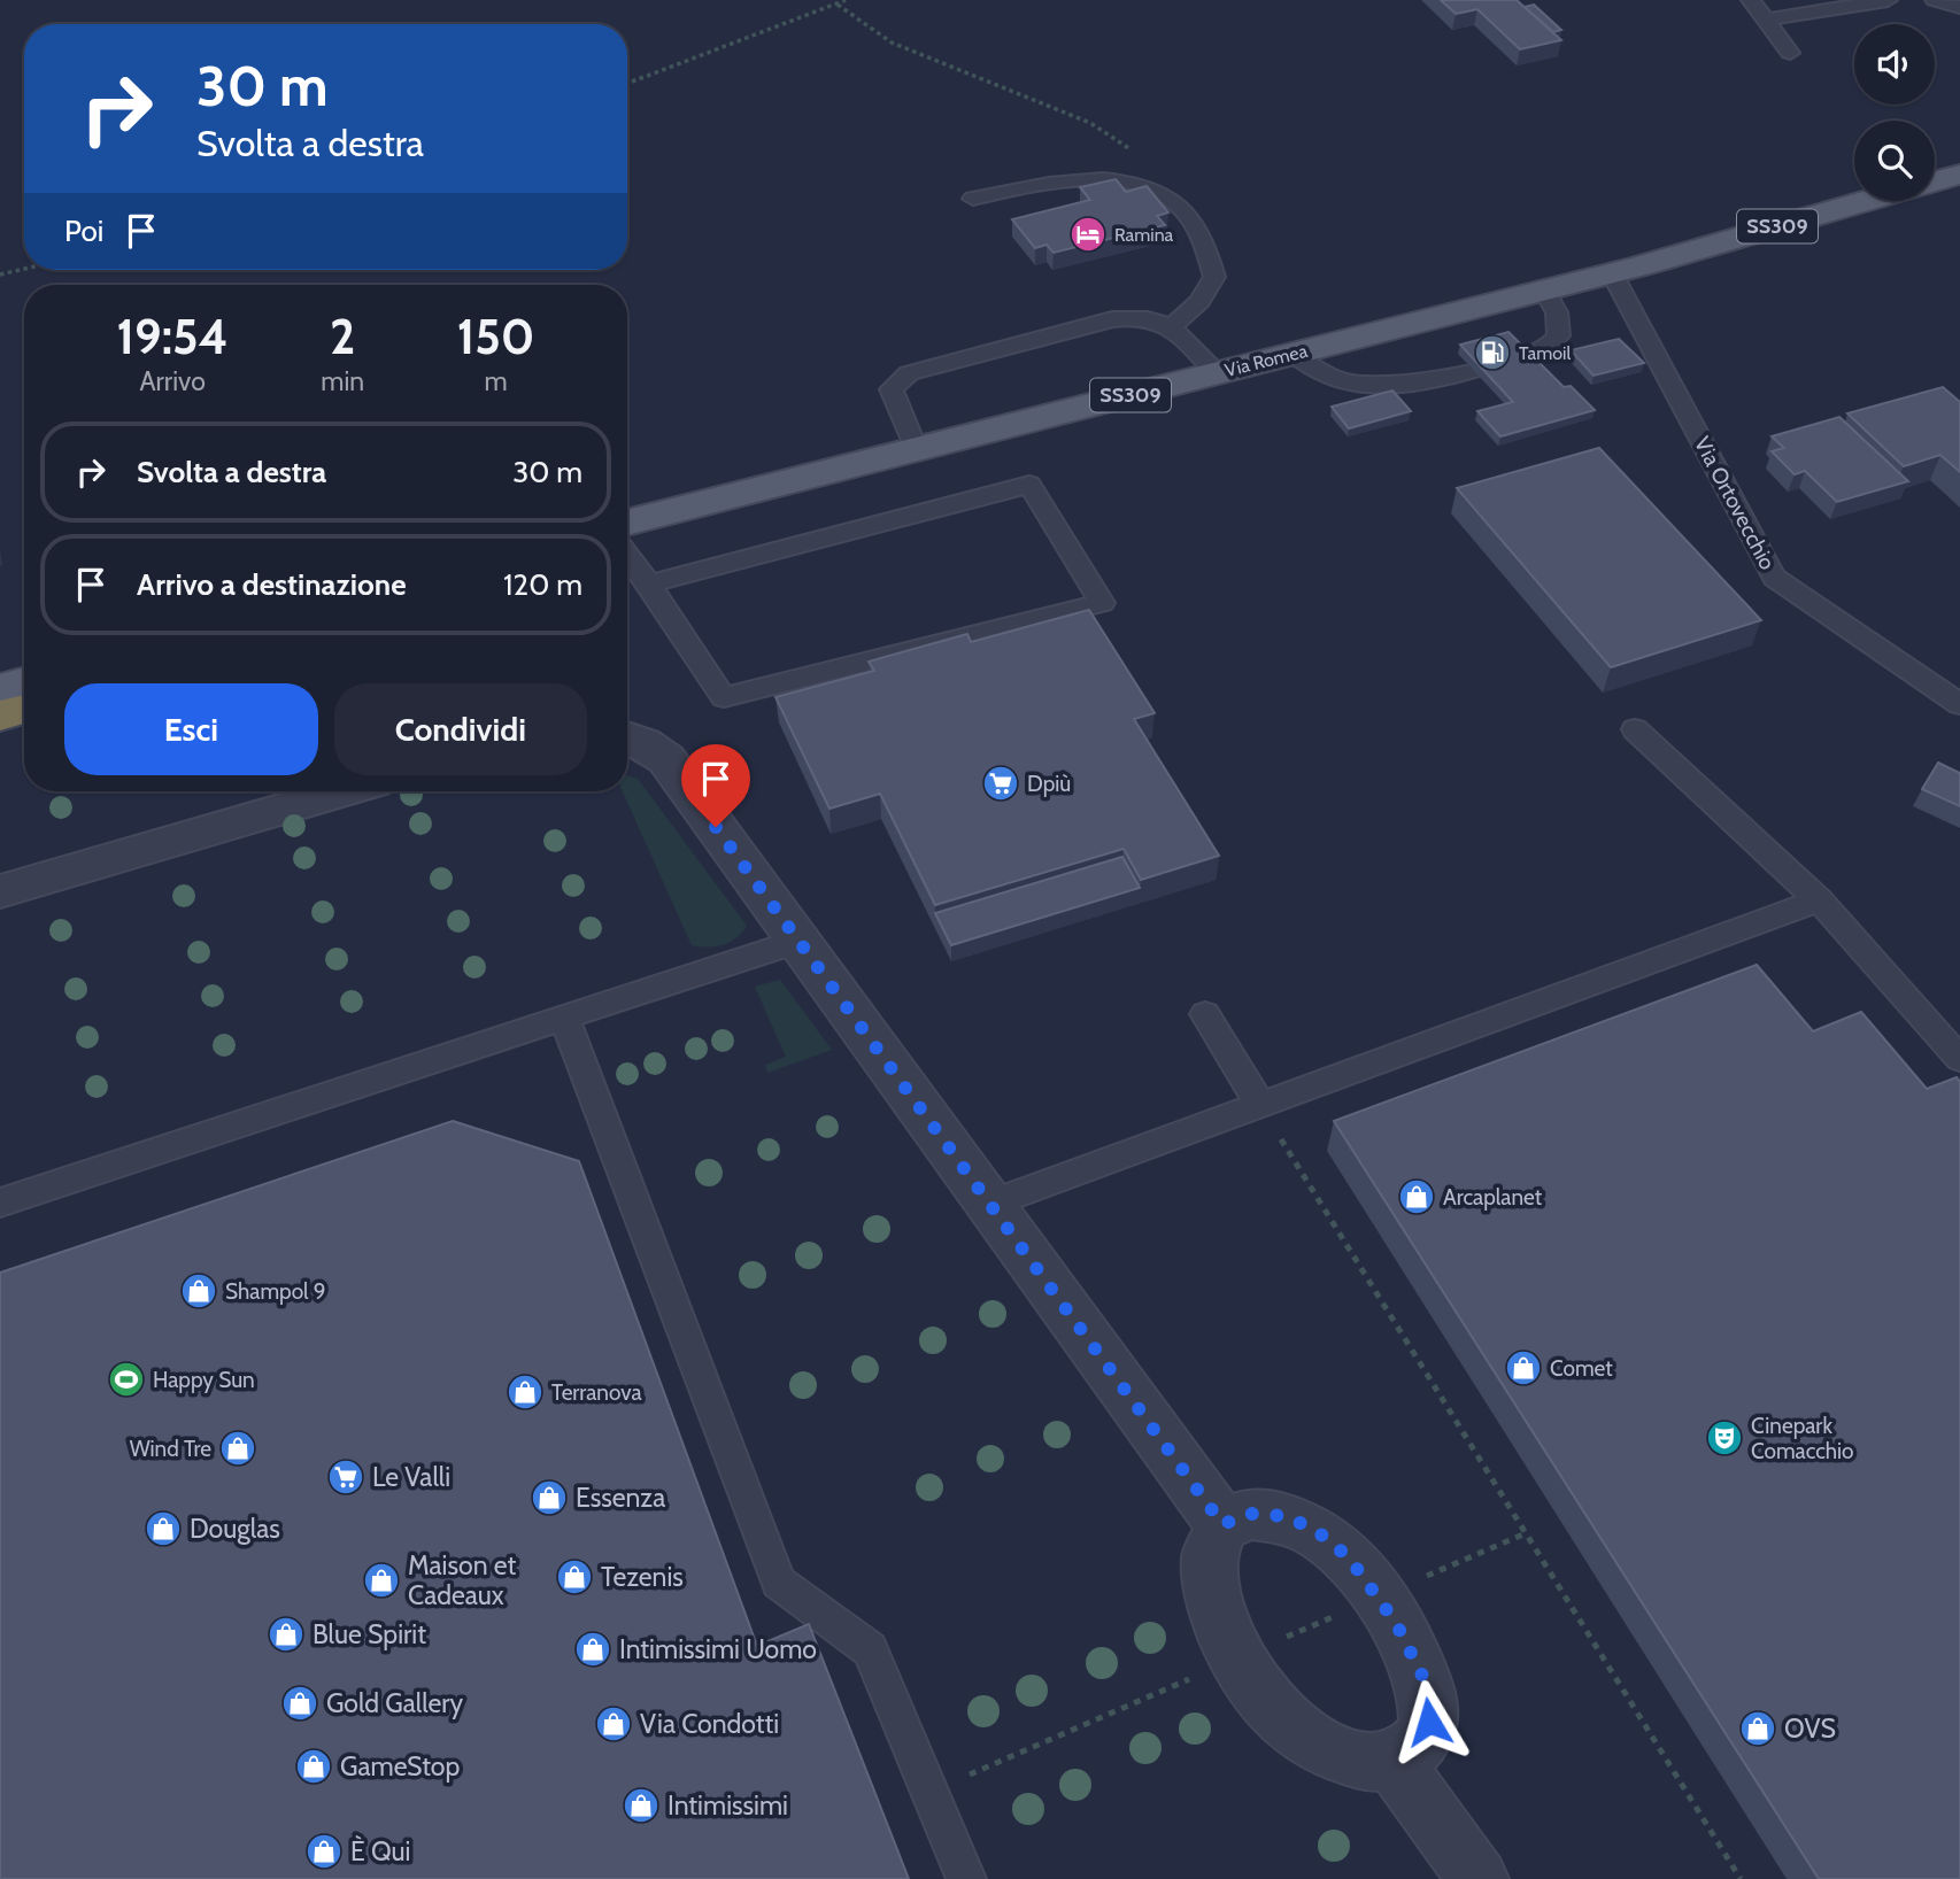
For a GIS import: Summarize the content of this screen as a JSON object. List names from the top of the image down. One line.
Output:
{"streets":{"main road":["SS309","Via Romea"],"lane":["Via Ortovecchio"]},"crossings":[["Via Romea","Via Ortovecchio"]],"places":{"hotel":["Ramina"],"fuel station":["Tamoil"],"supermarket":["Dpiù","Le Valli"],"shop":["Arcaplanet","Shampol 9","Comet","Terranova","Wind Tre","Essenza","Douglas","Tezenis","Maison et Cadeaux","Blue Spirit","Intimissimi Uomo","Gold Gallery","Via Condotti","OVS","GameStop","Intimissimi","È Qui"],"sports":["Happy Sun"],"theatre":["Cinepark Comacchio"]},"page":{"turn":["30 m","Svolta a destra"],"then":"Poi","eta":["19:54","Arrivo","2","min","150","m"],"list":[{"name":"Svolta a destra","value":"30 m"},{"name":"Arrivo a destinazione","value":"120 m"}],"buttons":["Esci","Condividi"]}}
